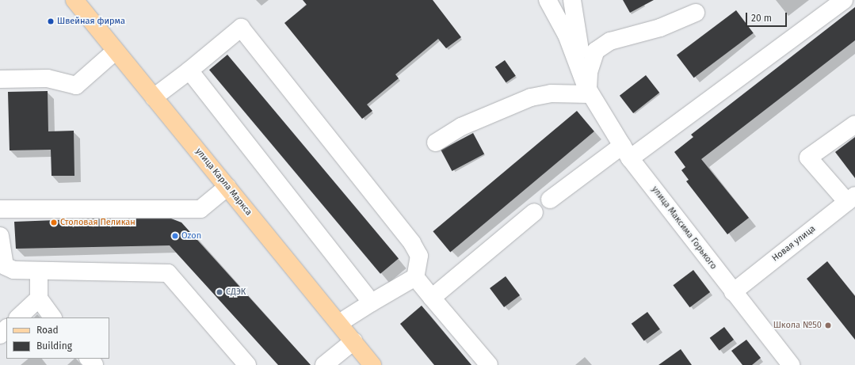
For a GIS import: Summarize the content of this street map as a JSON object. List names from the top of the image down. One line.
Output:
{"streets":{"main road":["улица Карла Маркса"],"street":["улица Максима Горького","Новая улица"]},"crossings":[["улица Максима Горького","Новая улица"]],"places":["Швейная фирма","Столовая Пеликан","Ozon","СДЭК","Школа №50"],"legend":["Road","Building"],"scale_bar":"20 m"}
